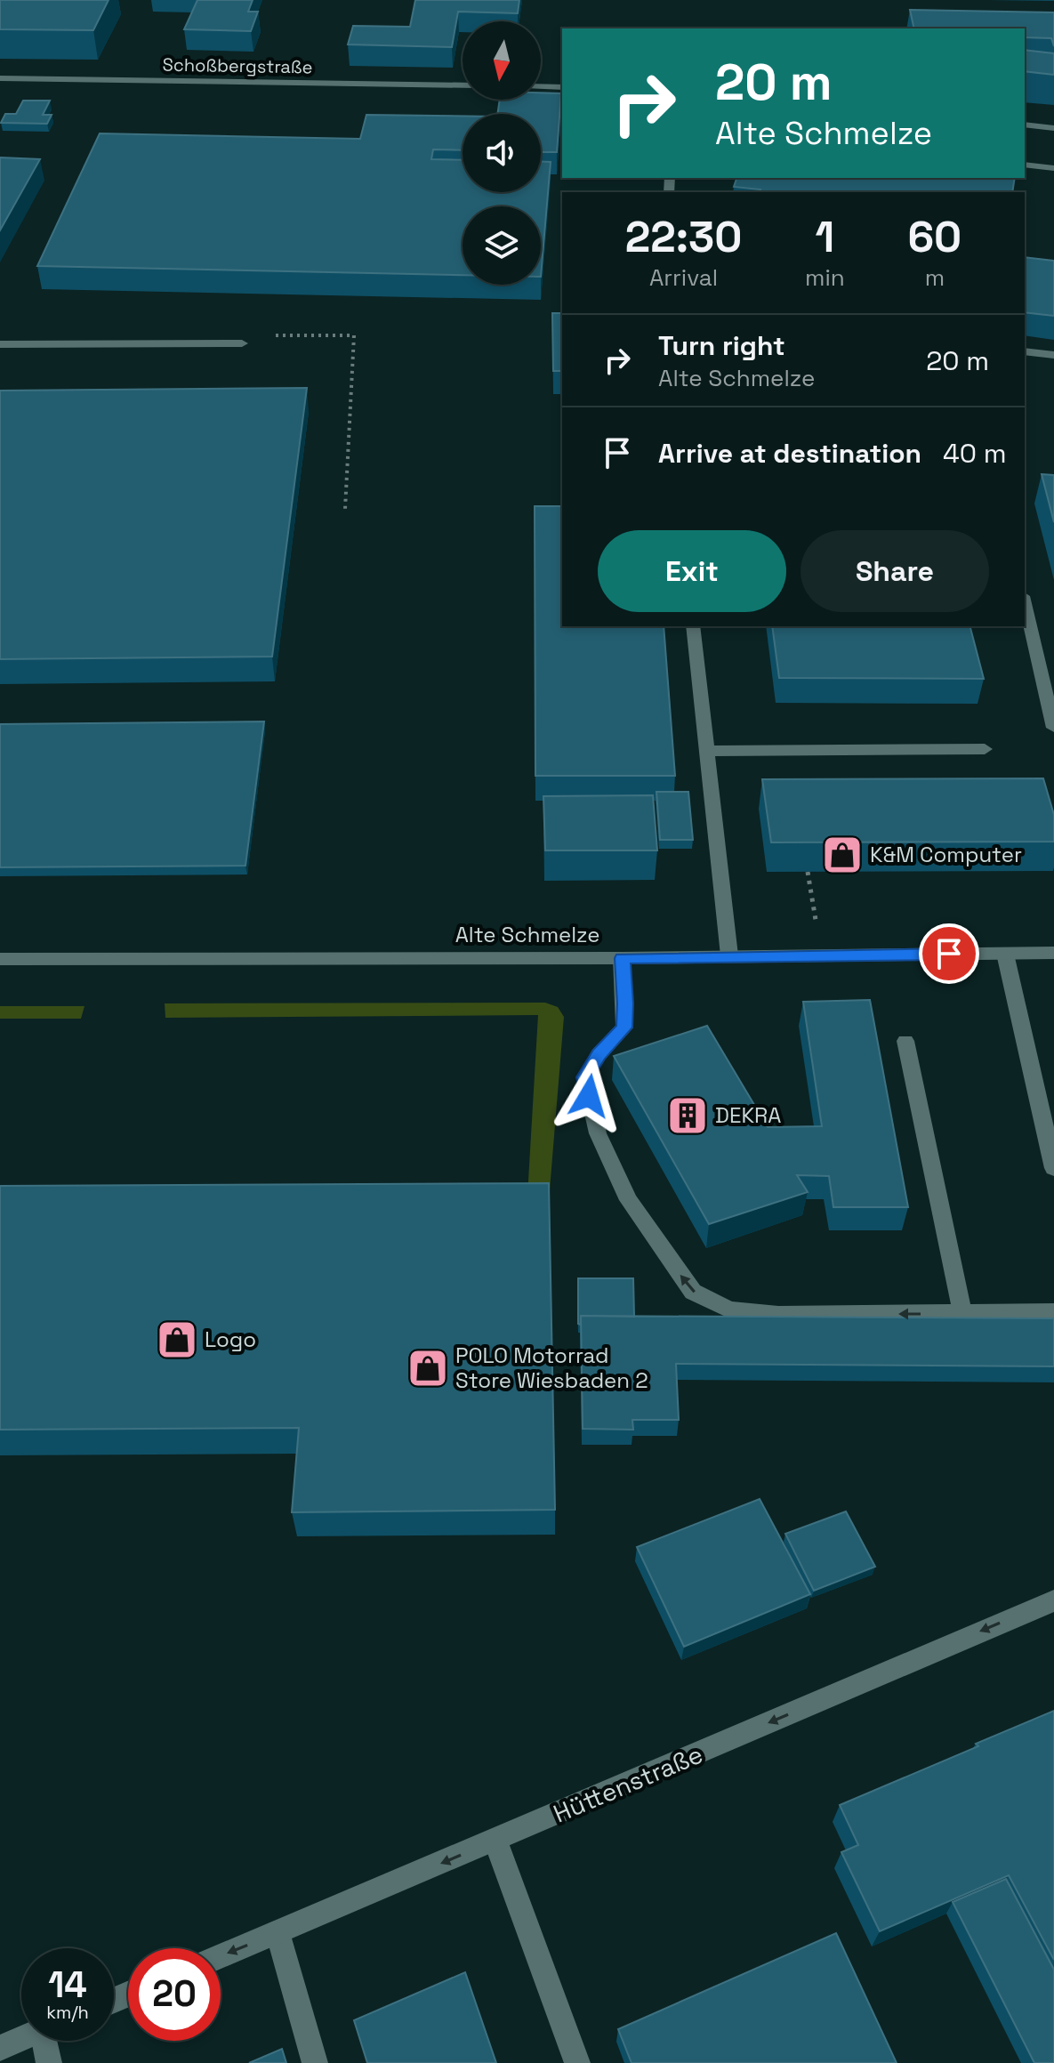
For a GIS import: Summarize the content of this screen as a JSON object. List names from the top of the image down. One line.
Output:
{"streets":{"street":["Schoßbergstraße","Alte Schmelze","Hüttenstraße"]},"one_way":["Hüttenstraße"],"places":{"shop":["K&M Computer","Logo","POLO Motorrad Store Wiesbaden 2"],"building":["DEKRA"]},"north":"bottom","page":{"turn":["20 m","Alte Schmelze"],"eta":["22:30","Arrival","1","min","60","m"],"list":[{"name":"Turn right","note":"Alte Schmelze","value":"20 m"},{"name":"Arrive at destination","value":"40 m"}],"buttons":["Exit","Share"],"speed":"14 km/h","limit":"20"}}
